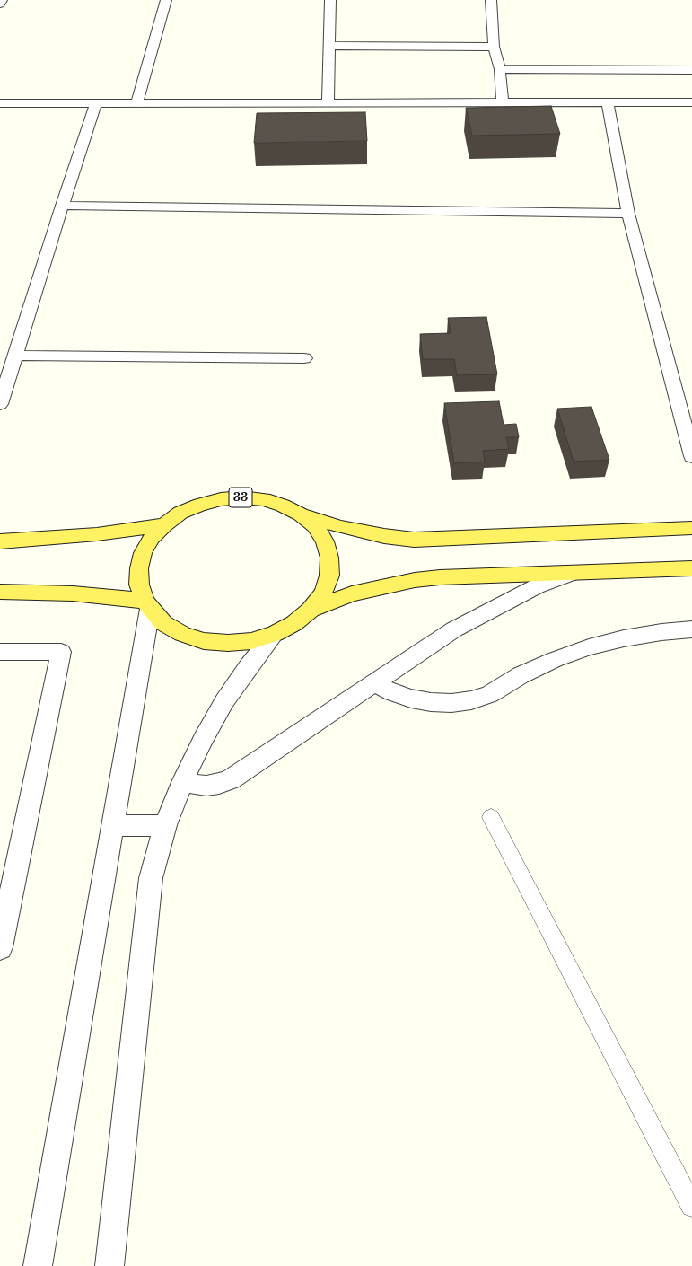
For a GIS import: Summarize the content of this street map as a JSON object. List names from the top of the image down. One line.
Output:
{"streets":{"main road":["33"]}}
